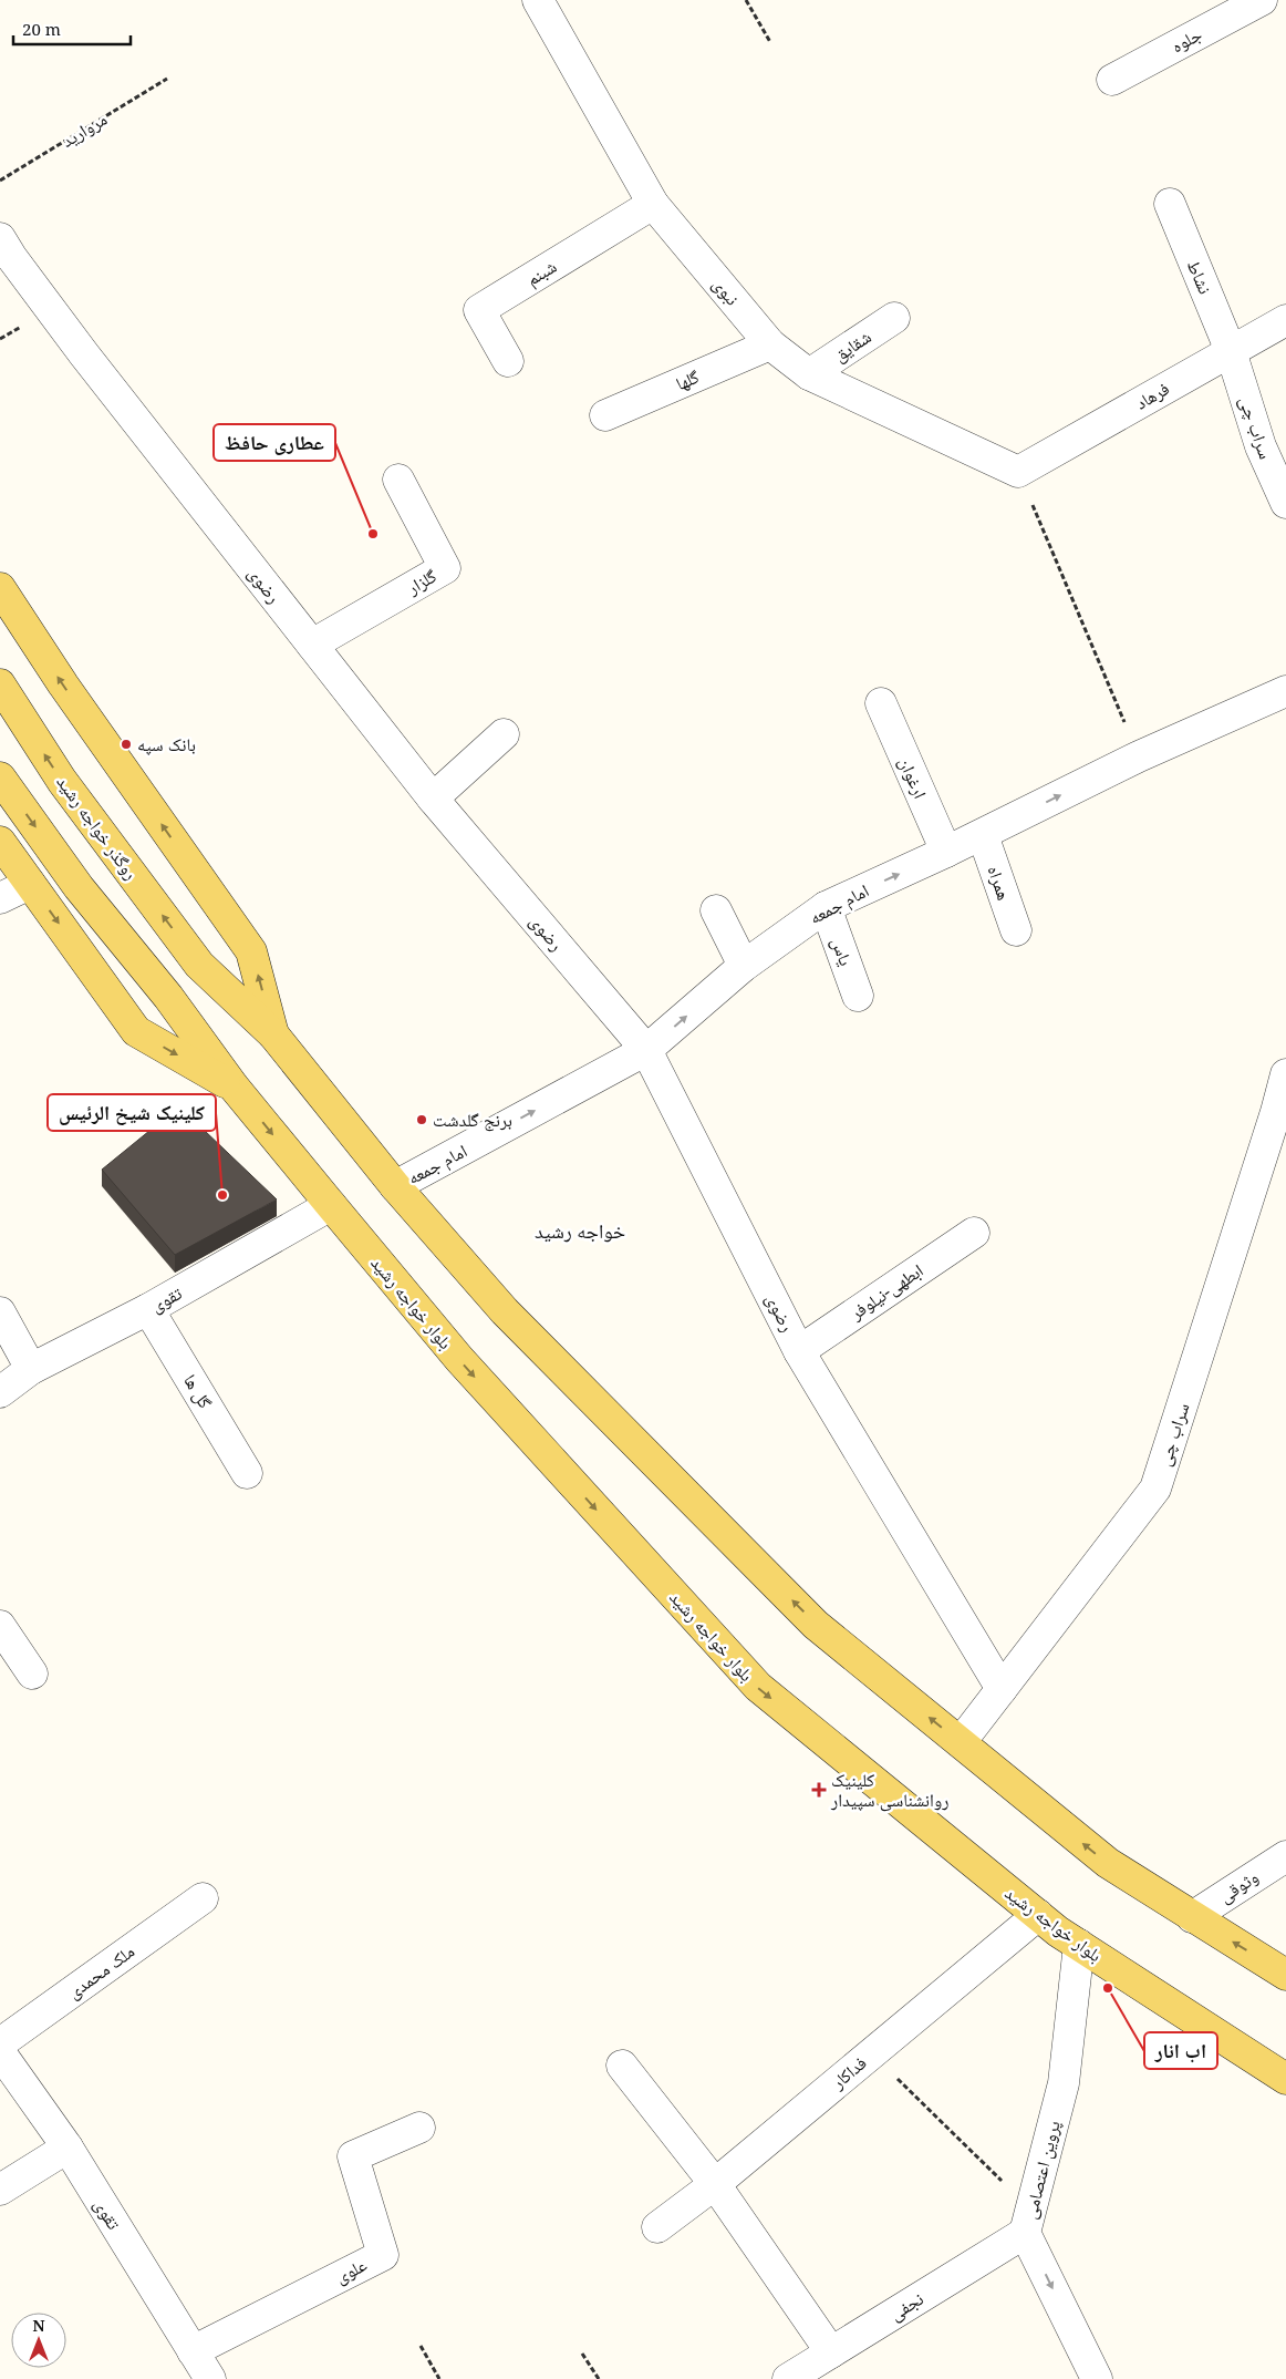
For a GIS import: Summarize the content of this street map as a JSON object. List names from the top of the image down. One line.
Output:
{"streets":{"main road":["روگذر خواجه رشید","بلوار خواجه رشید"],"street":["جلوه","شبنم","نشاط","نبوی","شقایق","گلها","فرهاد","سراب چی","گلزار","رضوی","ارغوان","همراه","امام جمعه","یاس","ابطهی-نیلوفر","تقوی","گل ها","وثوقی","ملک محمدی","فداکار","پروین اعتصامی","علوی","نجفی"],"path":["مروارید"]},"crossings":[["شبنم","نبوی"],["نشاط","فرهاد"],["نشاط","سراب چی"],["نبوی","شقایق"],["نبوی","گلها"],["نبوی","فرهاد"],["فرهاد","سراب چی"],["سراب چی","رضوی"],["گلزار","رضوی"],["رضوی","امام جمعه"],["رضوی","ابطهی-نیلوفر"],["ارغوان","امام جمعه"],["همراه","امام جمعه"],["امام جمعه","یاس"],["تقوی","بلوار خواجه رشید"],["تقوی","گل ها"],["تقوی","علوی"],["بلوار خواجه رشید","فداکار"],["بلوار خواجه رشید","پروین اعتصامی"],["پروین اعتصامی","نجفی"]],"one_way":["امام جمعه","پروین اعتصامی"],"districts":["خواجه رشید"],"places":{"other":["عطاری حافظ","بانک سپه","برنج گلدشت","کلینیک شیخ الرئیس","اب انار"],"health":["کلینیک روانشناسی سپیدار"]},"scale_bar":"20 m","north":"top"}
